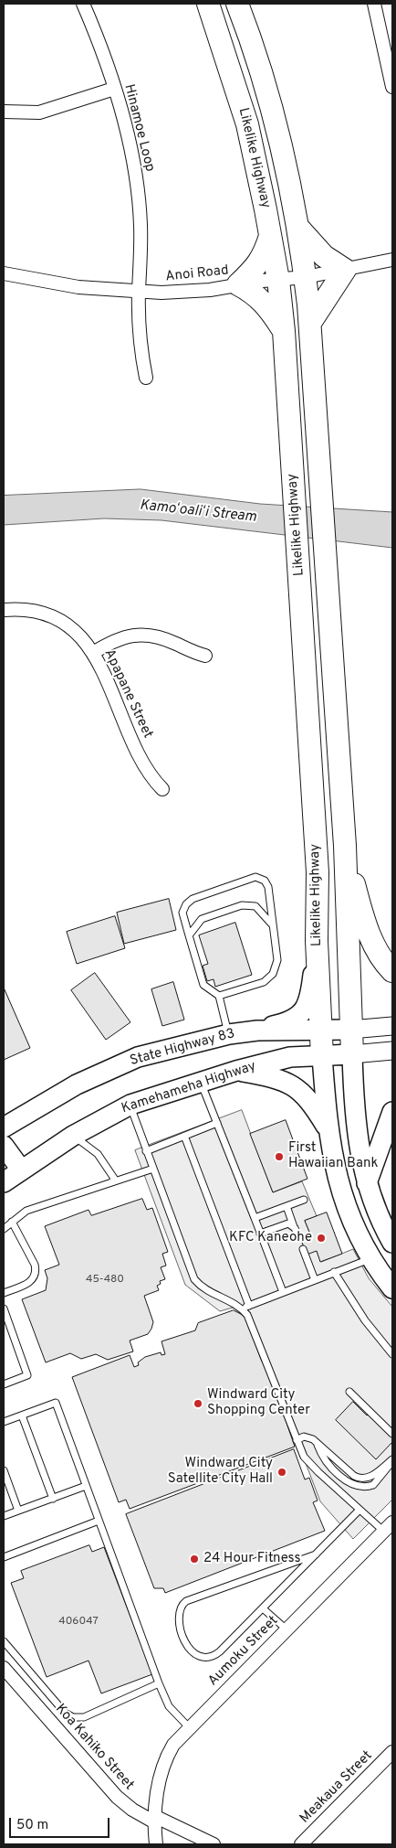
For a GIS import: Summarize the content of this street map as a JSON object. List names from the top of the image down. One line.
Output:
{"streets":{"highway":["Likelike Highway"],"main road":["State Highway 83","Kamehameha Highway"],"street":["Hinamoe Loop","Anoi Road","Apapane Street","Aumoku Street","Koa Kahiko Street","Meakaua Street"]},"crossings":[["Hinamoe Loop","Anoi Road"],["Likelike Highway","Anoi Road"],["Likelike Highway","State Highway 83"],["Likelike Highway","Kamehameha Highway"],["Aumoku Street","Koa Kahiko Street"]],"water":["Kamoʻoaliʻi Stream"],"places":["First Hawaiian Bank","KFC Kaneohe","Windward City Shopping Center","Windward City Satellite City Hall","24 Hour Fitness"],"house_numbers":["45-480","406047"],"scale_bar":"50 m"}
